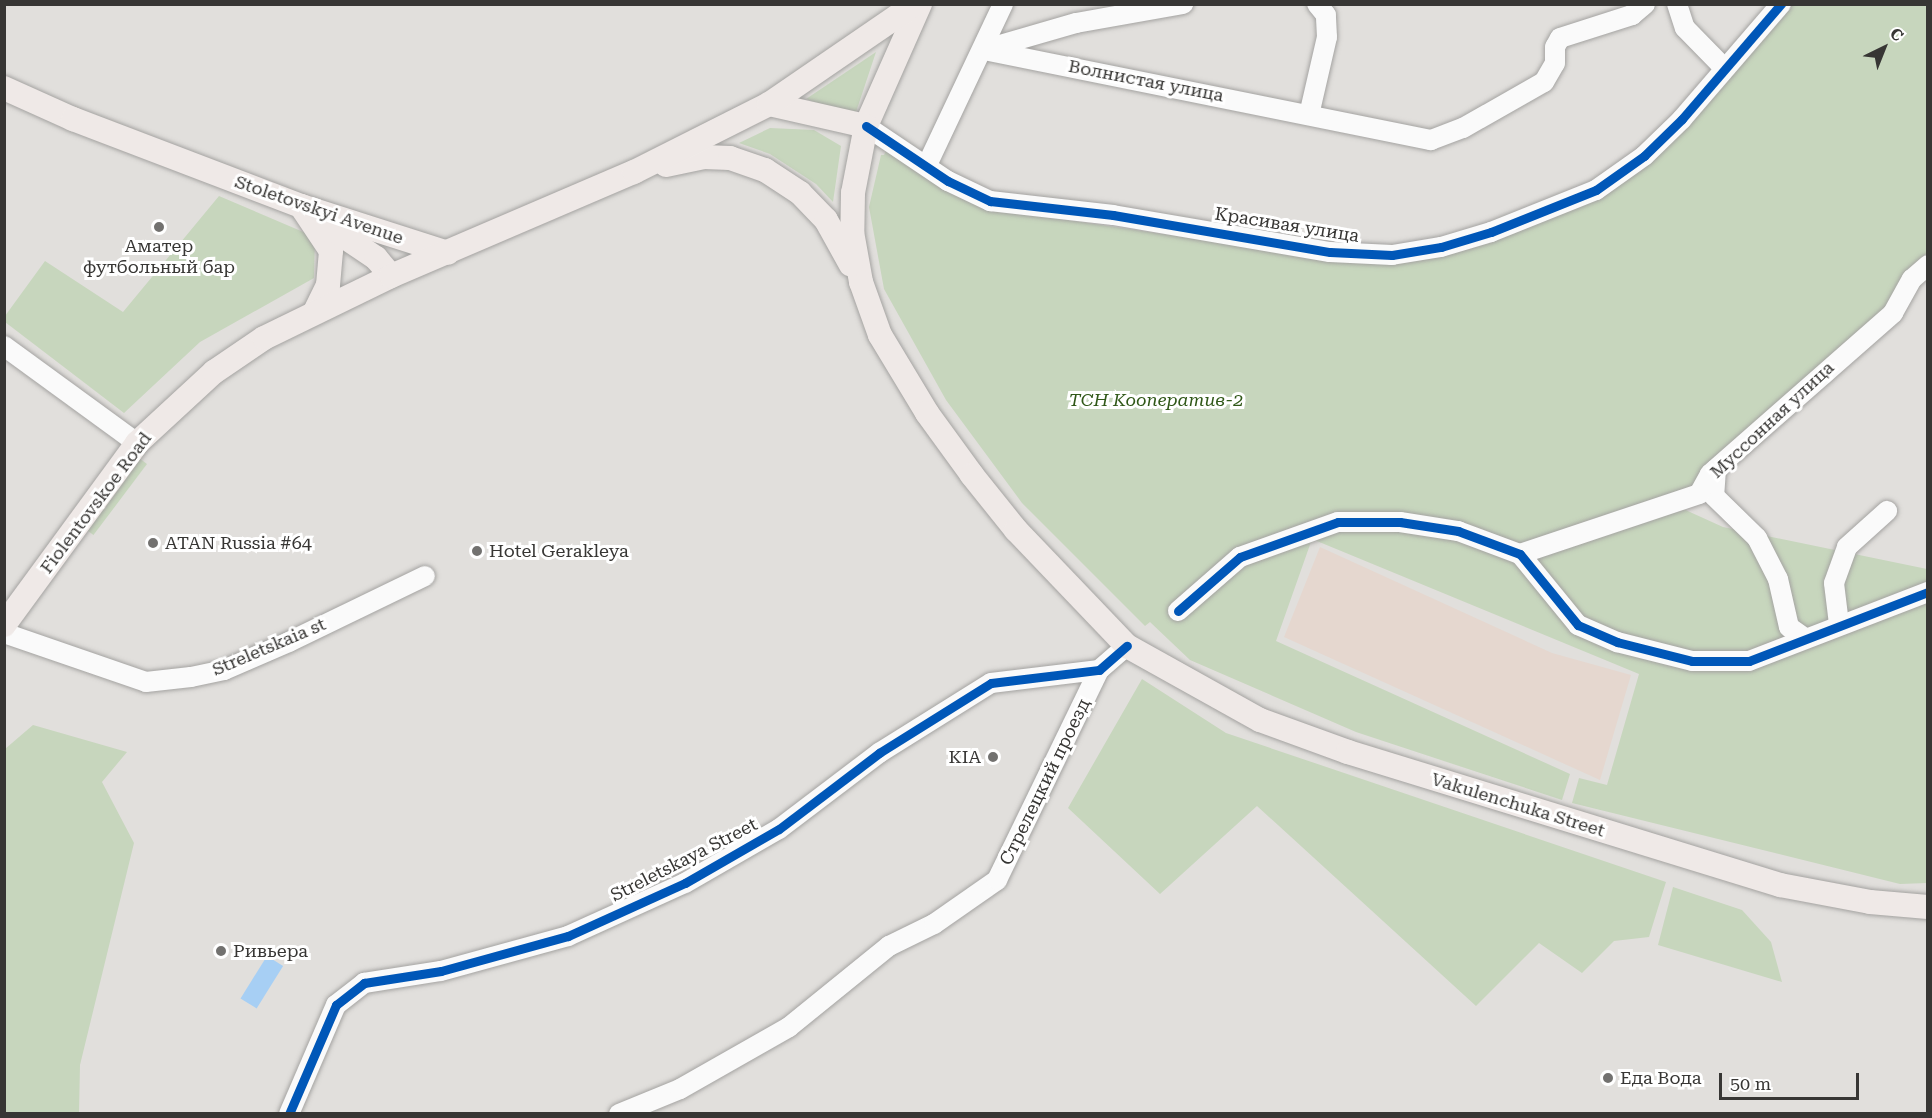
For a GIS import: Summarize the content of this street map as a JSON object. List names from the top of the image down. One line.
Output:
{"streets":{"main road":["Stoletovskyi Avenue","Fiolentovskoe Road","Vakulenchuka Street"],"street":["Волнистая улица","Красивая улица","Муссонная улица","Streletskaia st","Стрелецкий проезд","Streletskaya Street"]},"crossings":[["Stoletovskyi Avenue","Fiolentovskoe Road"],["Стрелецкий проезд","Streletskaya Street"]],"parks":["ТСН Кооператив-2"],"places":["Аматер футбольный бар","ATAN Russia #64","Hotel Gerakleya","KIA","Ривьера","Еда Вода"],"scale_bar":"50 m","north":"top right"}
